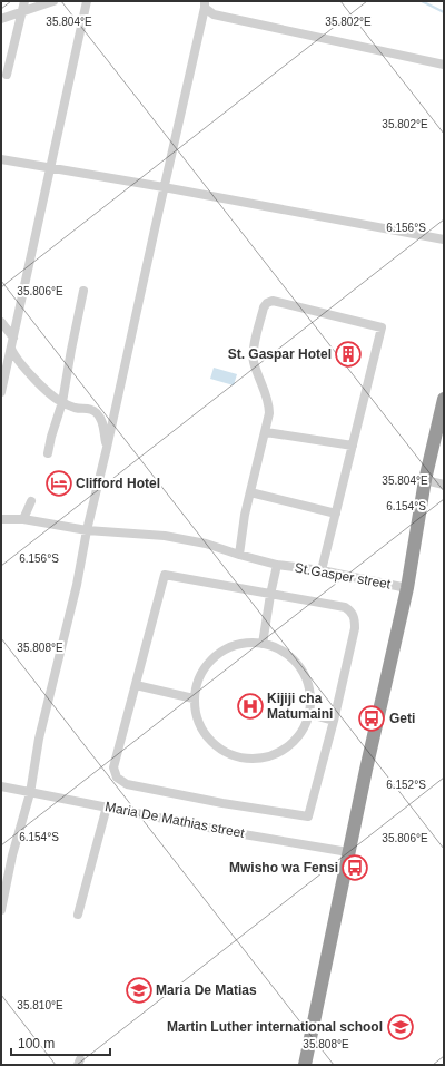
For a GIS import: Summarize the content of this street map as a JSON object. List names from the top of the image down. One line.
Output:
{"streets":{"street":["St.Gasper street","Maria De Mathias street"]},"places":{"building":["St. Gaspar Hotel"],"hotel":["Clifford Hotel"],"hospital":["Kijiji cha Matumaini"],"bus stop":["Geti","Mwisho wa Fensi"],"school or university":["Maria De Matias","Martin Luther international school"]},"scale_bar":"100 m","coordinates":["35.804°E","35.802°E","6.156°S","35.806°E","6.154°S","35.808°E","6.152°S","35.810°E"]}
